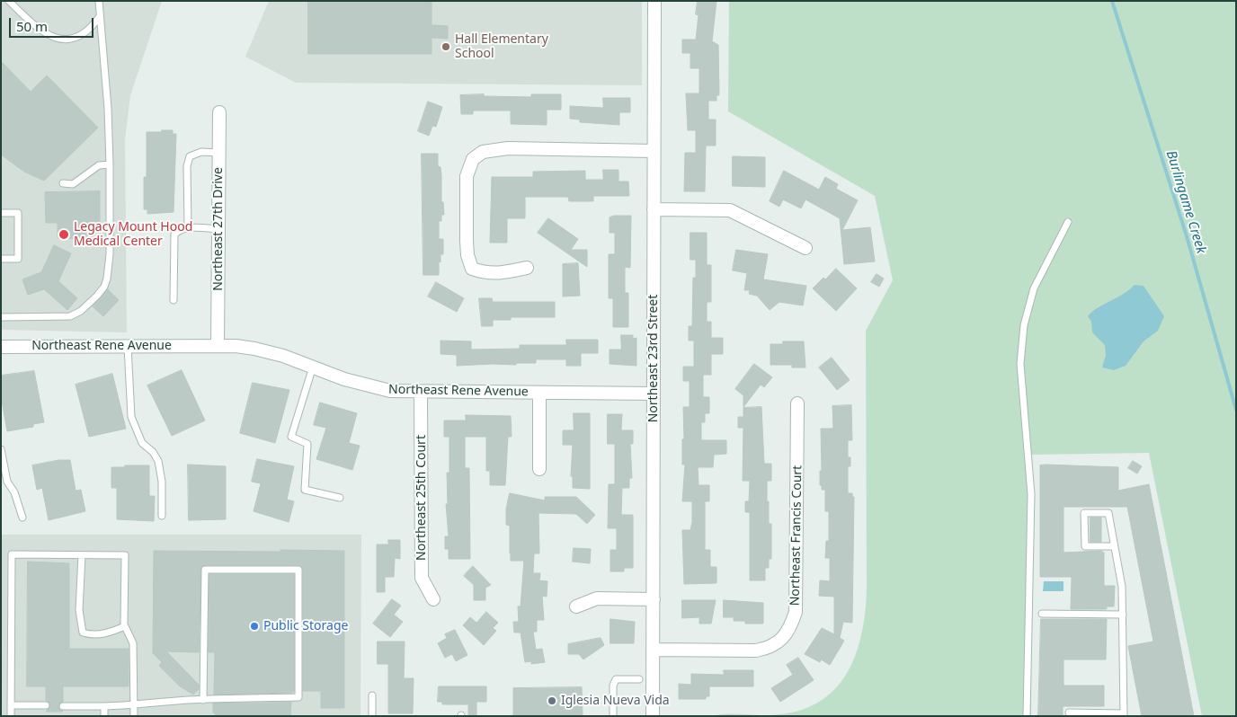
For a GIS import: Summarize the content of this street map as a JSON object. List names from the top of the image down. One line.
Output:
{"streets":{"street":["Northeast 27th Drive","Northeast Rene Avenue","Northeast 23rd Street","Northeast 25th Court","Northeast Francis Court"]},"crossings":[["Northeast 27th Drive","Northeast Rene Avenue"],["Northeast Rene Avenue","Northeast 23rd Street"],["Northeast Rene Avenue","Northeast 25th Court"],["Northeast 23rd Street","Northeast Francis Court"]],"water":["Burlingame Creek"],"places":["Hall Elementary School","Legacy Mount Hood Medical Center","Public Storage","Iglesia Nueva Vida"],"scale_bar":"50 m"}
